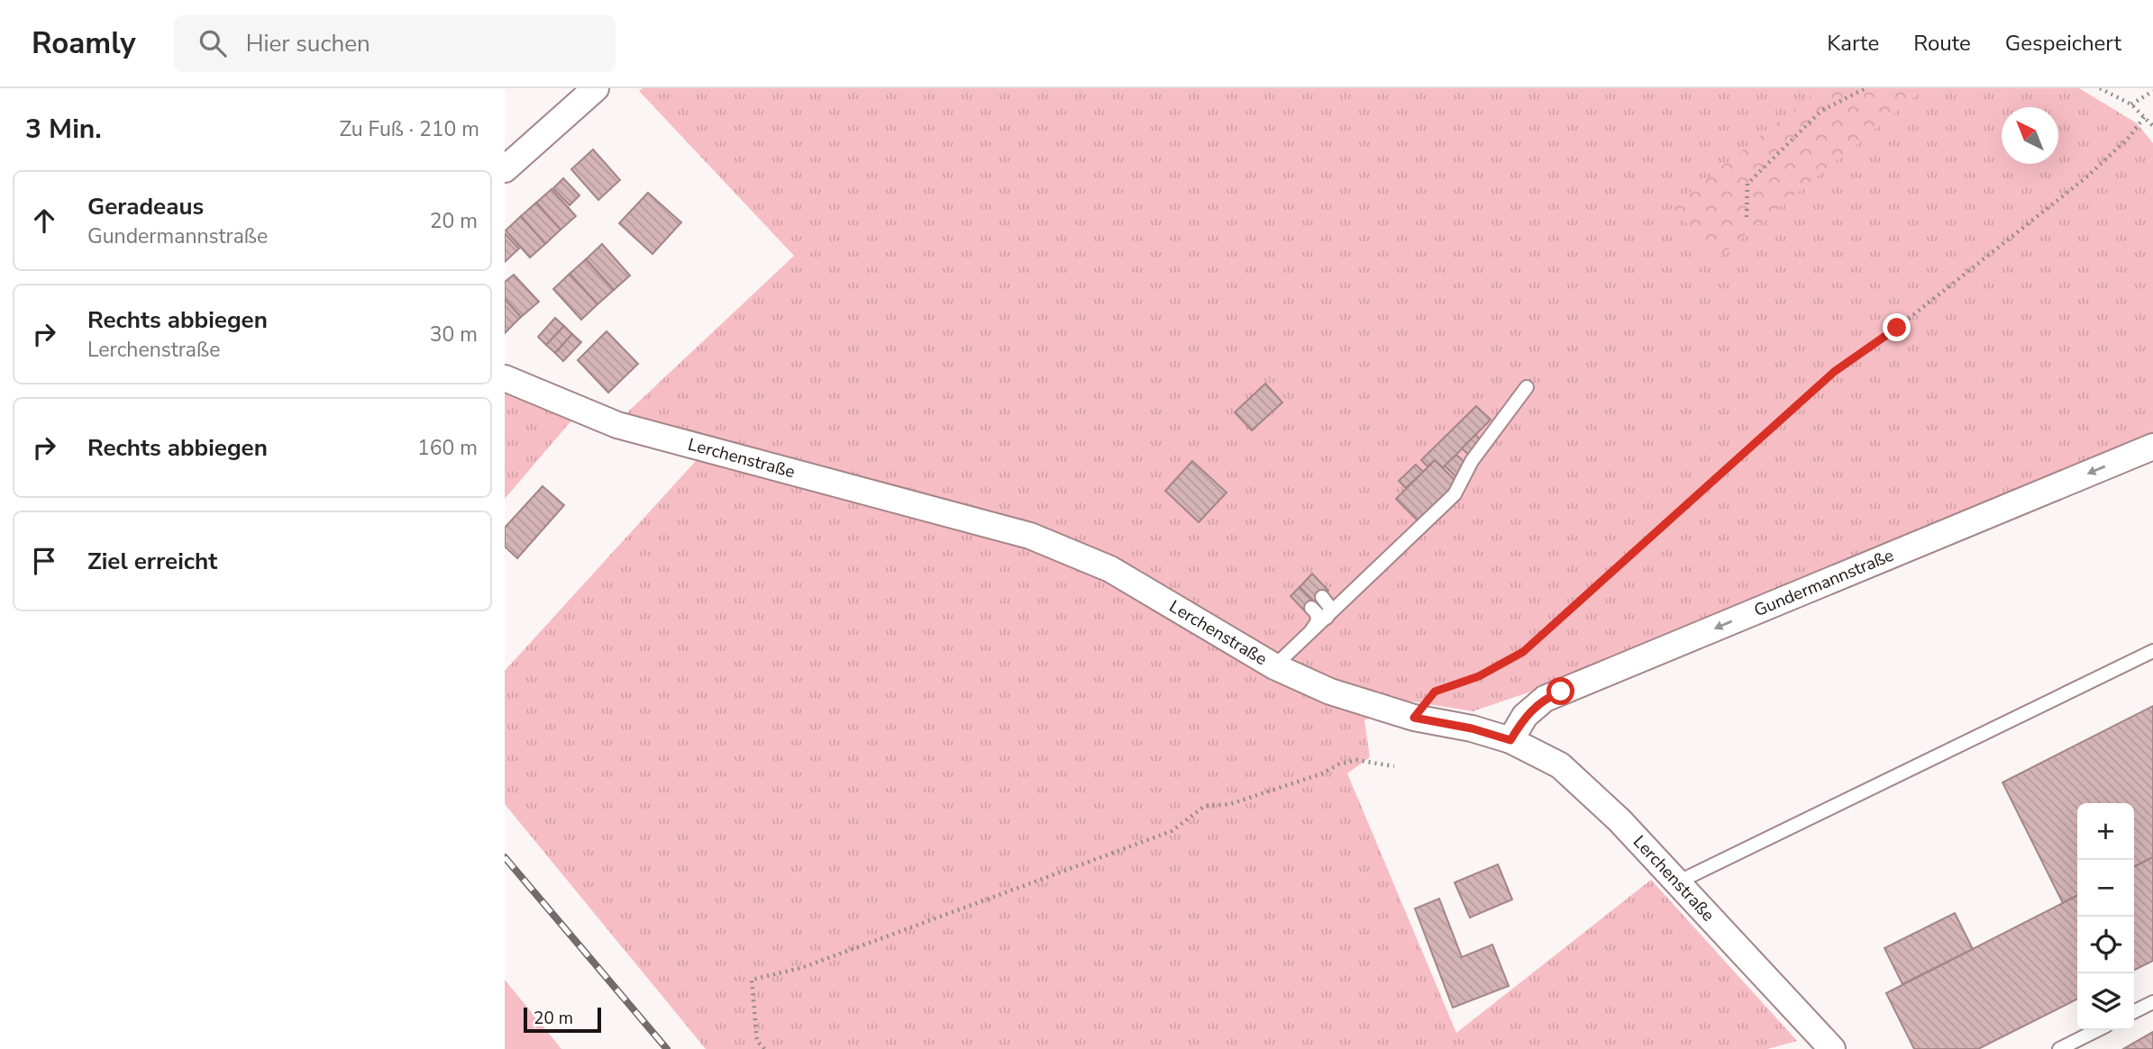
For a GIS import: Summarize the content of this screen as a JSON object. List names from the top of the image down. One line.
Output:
{"streets":{"street":["Lerchenstraße","Gundermannstraße"]},"crossings":[["Lerchenstraße","Gundermannstraße"]],"one_way":["Gundermannstraße"],"scale_bar":"20 m","north":"top left","page":{"header":"Roamly","search":"Hier suchen","nav":["Karte","Route","Gespeichert"],"heading":["3 Min.","Zu Fuß · 210 m"],"list":[["Geradeaus","Gundermannstraße","20 m"],["Rechts abbiegen","Lerchenstraße","30 m"],["Rechts abbiegen","160 m"],"Ziel erreicht"],"map_buttons":["+","−"],"scale":"20 m"}}
